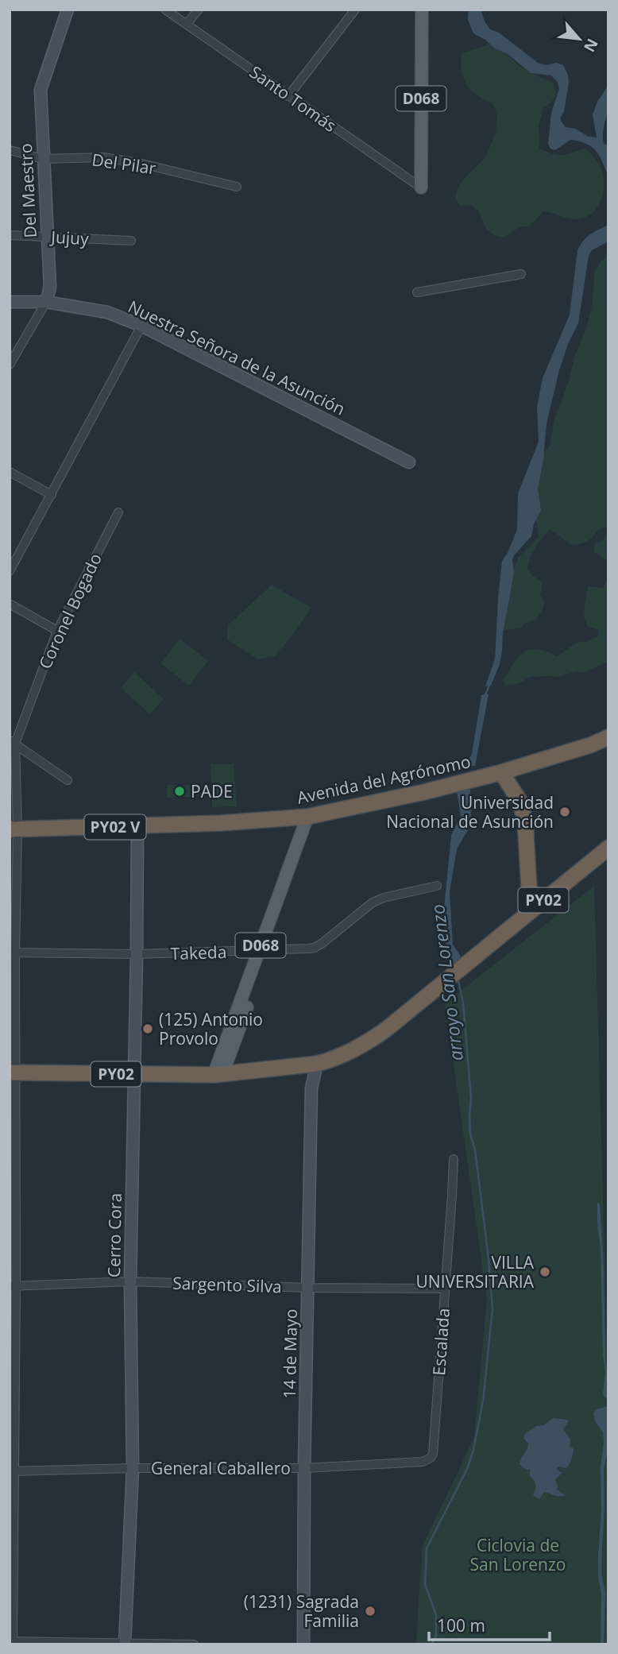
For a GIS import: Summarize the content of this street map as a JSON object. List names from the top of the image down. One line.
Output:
{"streets":{"highway":["Avenida del Agrónomo","PY02 V","PY02"],"main road":["D068"],"street":["Santo Tomás","Del Pilar","Del Maestro","Jujuy","Nuestra Señora de la Asunción","Coronel Bogado","Takeda","Cerro Cora","Sargento Silva","Escalada","14 de Mayo","General Caballero"]},"crossings":[["Santo Tomás","D068"],["D068","Avenida del Agrónomo"],["D068","PY02"],["D068","Takeda"],["Del Pilar","Del Maestro"],["Del Maestro","Jujuy"],["Del Maestro","Nuestra Señora de la Asunción"],["Coronel Bogado","Avenida del Agrónomo"],["Coronel Bogado","PY02"],["Coronel Bogado","Takeda"],["Coronel Bogado","Sargento Silva"],["Coronel Bogado","General Caballero"],["Avenida del Agrónomo","Cerro Cora"],["PY02","Cerro Cora"],["PY02","14 de Mayo"],["Takeda","Cerro Cora"],["Cerro Cora","Sargento Silva"],["Cerro Cora","General Caballero"],["Sargento Silva","Escalada"],["Sargento Silva","14 de Mayo"],["Escalada","General Caballero"],["14 de Mayo","General Caballero"]],"water":["arroyo San Lorenzo"],"parks":["Ciclovia de San Lorenzo"],"places":["PADE","Universidad Nacional de Asunción","(125) Antonio Provolo","VILLA UNIVERSITARIA","(1231) Sagrada Familia"],"scale_bar":"100 m","north":"bottom right"}
